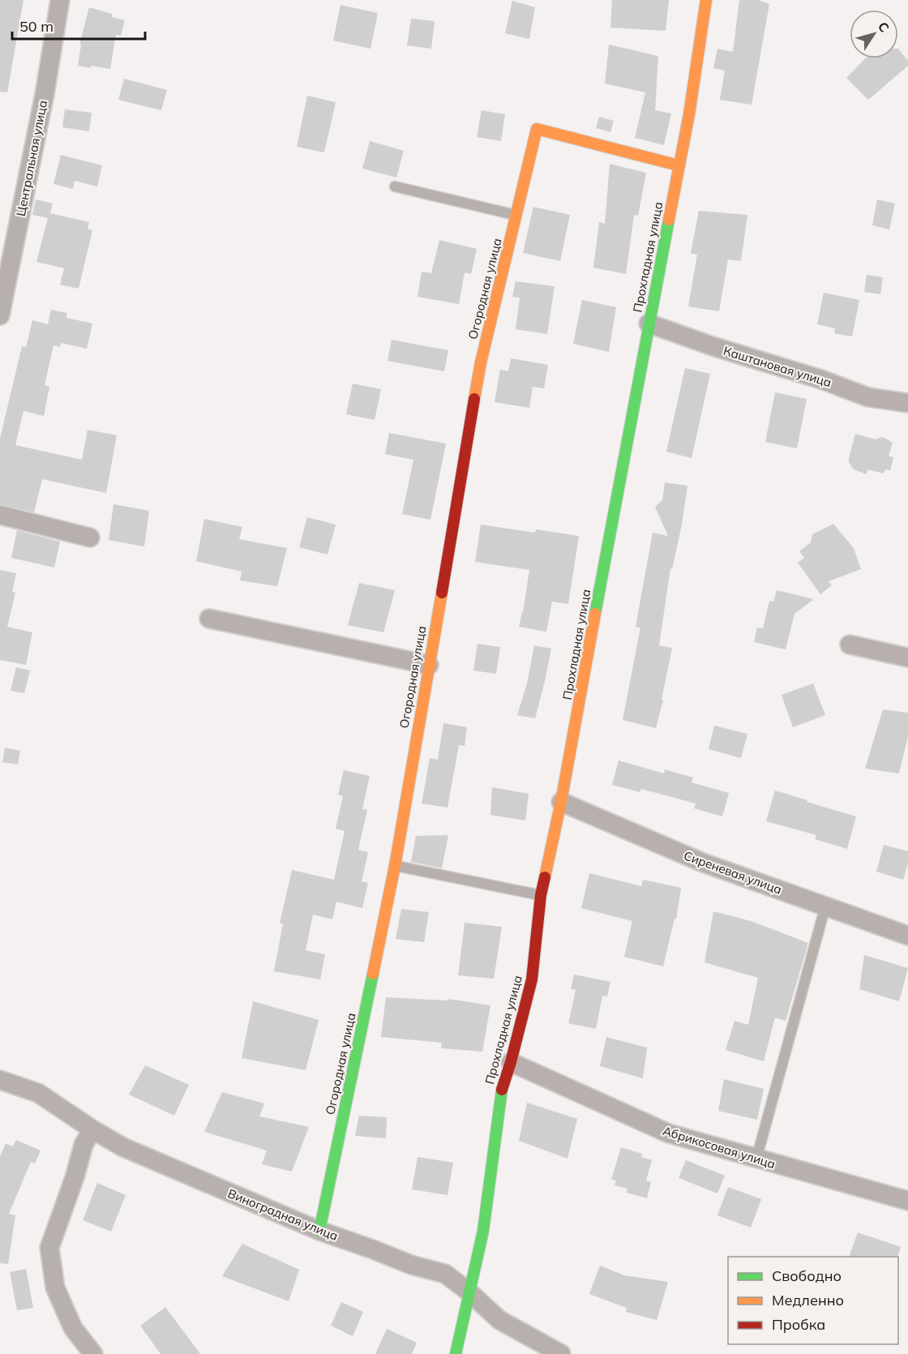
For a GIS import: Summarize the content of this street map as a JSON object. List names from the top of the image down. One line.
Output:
{"streets":{"street":["Центральная улица","Прохладная улица","Огородная улица","Каштановая улица","Сиреневая улица","Абрикосовая улица","Виноградная улица"]},"crossings":[["Прохладная улица","Огородная улица"],["Прохладная улица","Каштановая улица"],["Прохладная улица","Сиреневая улица"],["Прохладная улица","Абрикосовая улица"],["Прохладная улица","Виноградная улица"],["Огородная улица","Виноградная улица"]],"legend":["Свободно","Медленно","Пробка"],"scale_bar":"50 m","north":"top right"}
